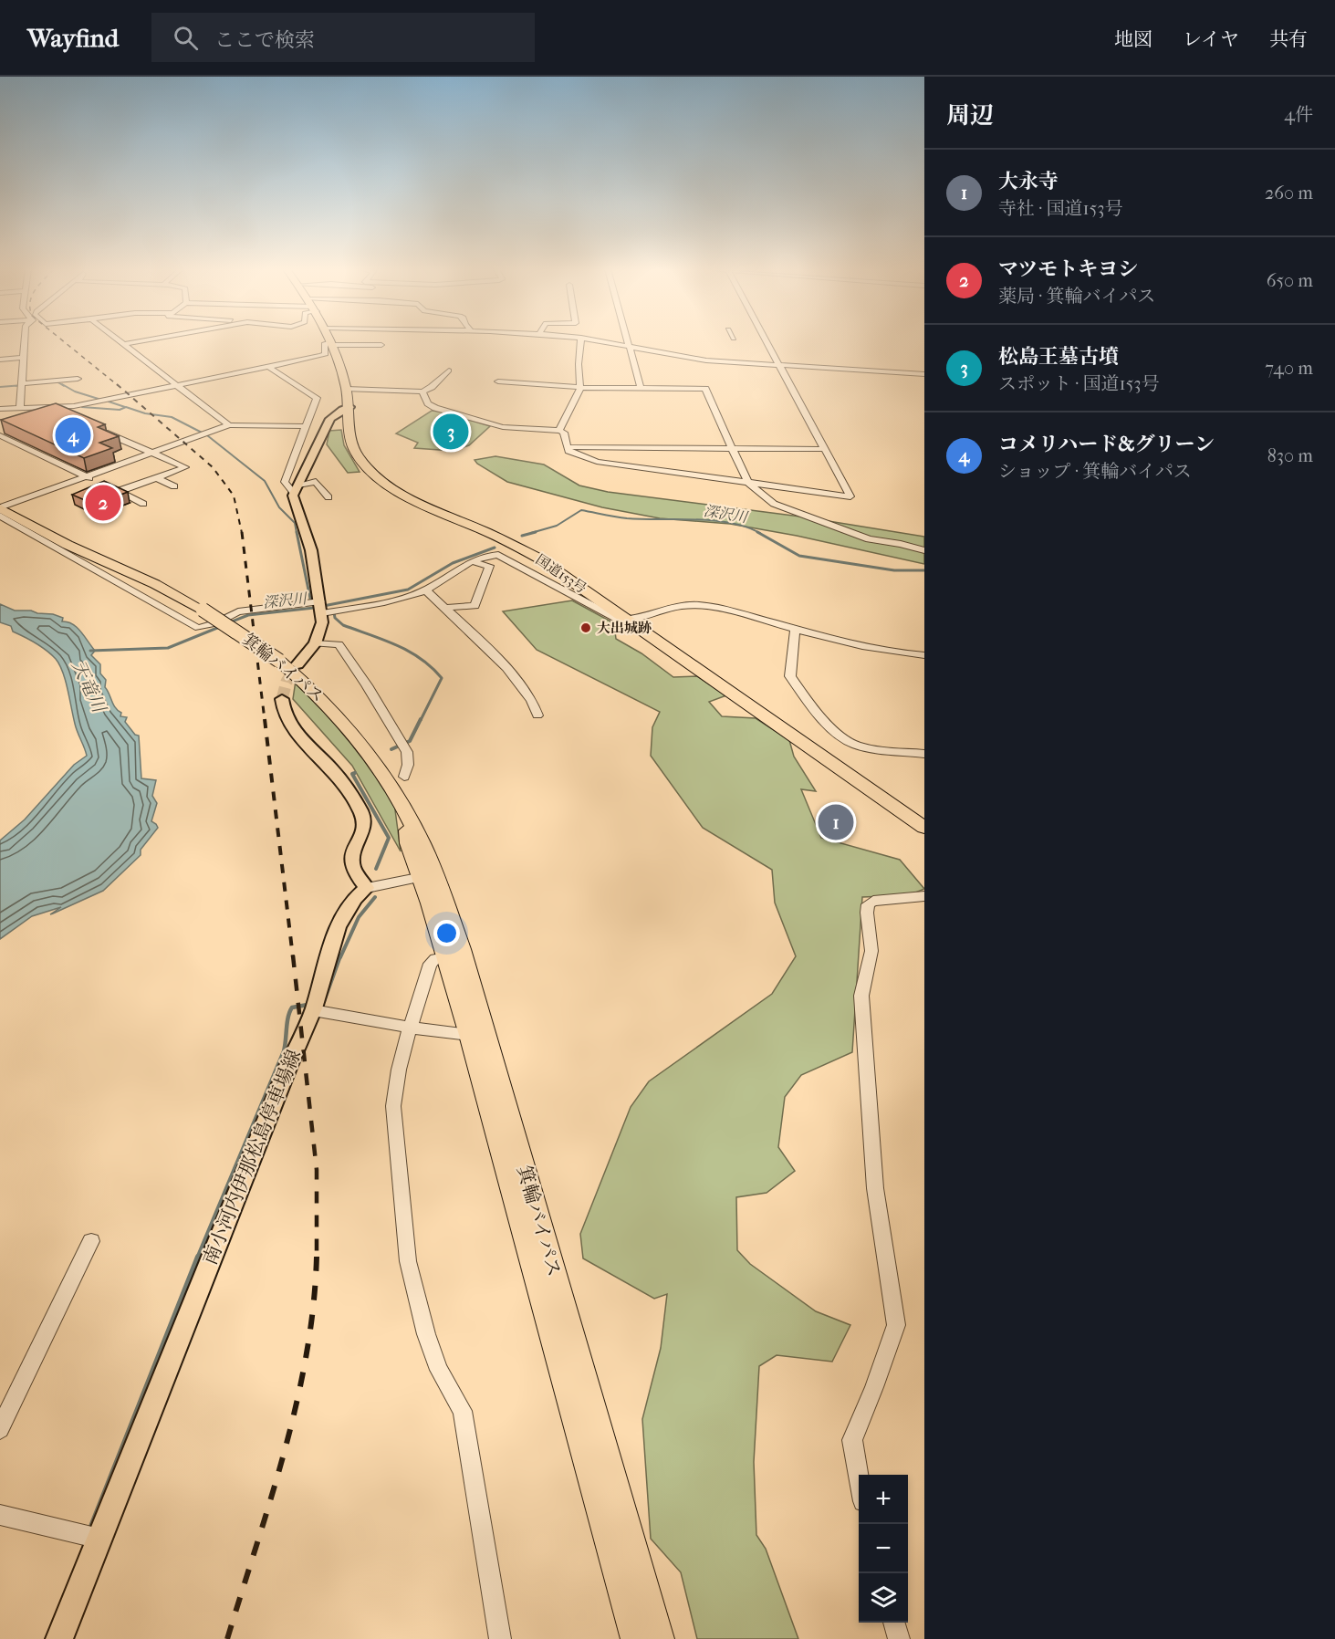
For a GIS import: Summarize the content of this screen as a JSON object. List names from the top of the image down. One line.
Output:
{"streets":{"highway":["国道153号","箕輪バイパス"],"main road":["南小河内伊那松島停車場線"]},"water":["深沢川","天竜川"],"places":["大出城跡"],"page":{"header":"Wayfind","search":"ここで検索","nav":["地図","レイヤ","共有"],"heading":["周辺","4件"],"list":[{"mark":"1","name":"大永寺","note":"寺社 · 国道153号","value":"260 m"},{"mark":"2","name":"マツモトキヨシ","note":"薬局 · 箕輪バイパス","value":"650 m"},{"mark":"3","name":"松島王墓古墳","note":"スポット · 国道153号","value":"740 m"},{"mark":"4","name":"コメリハード&グリーン","note":"ショップ · 箕輪バイパス","value":"830 m"}],"pins":["3","4","2","1"],"map_buttons":["+","−"]}}
